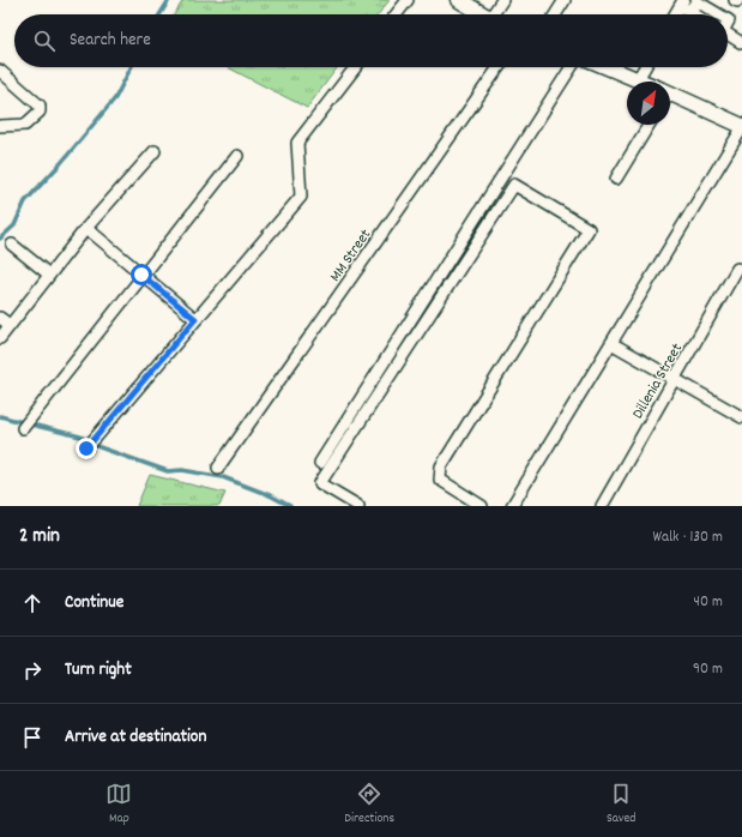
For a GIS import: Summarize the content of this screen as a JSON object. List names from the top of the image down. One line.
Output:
{"streets":{"street":["MM Street","Dillenia Street"]},"north":"top right","page":{"search":"Search here","heading":["2 min","Walk · 130 m"],"list":[["Continue","40 m"],["Turn right","90 m"],"Arrive at destination"],"nav":["Map","Directions","Saved"]}}
